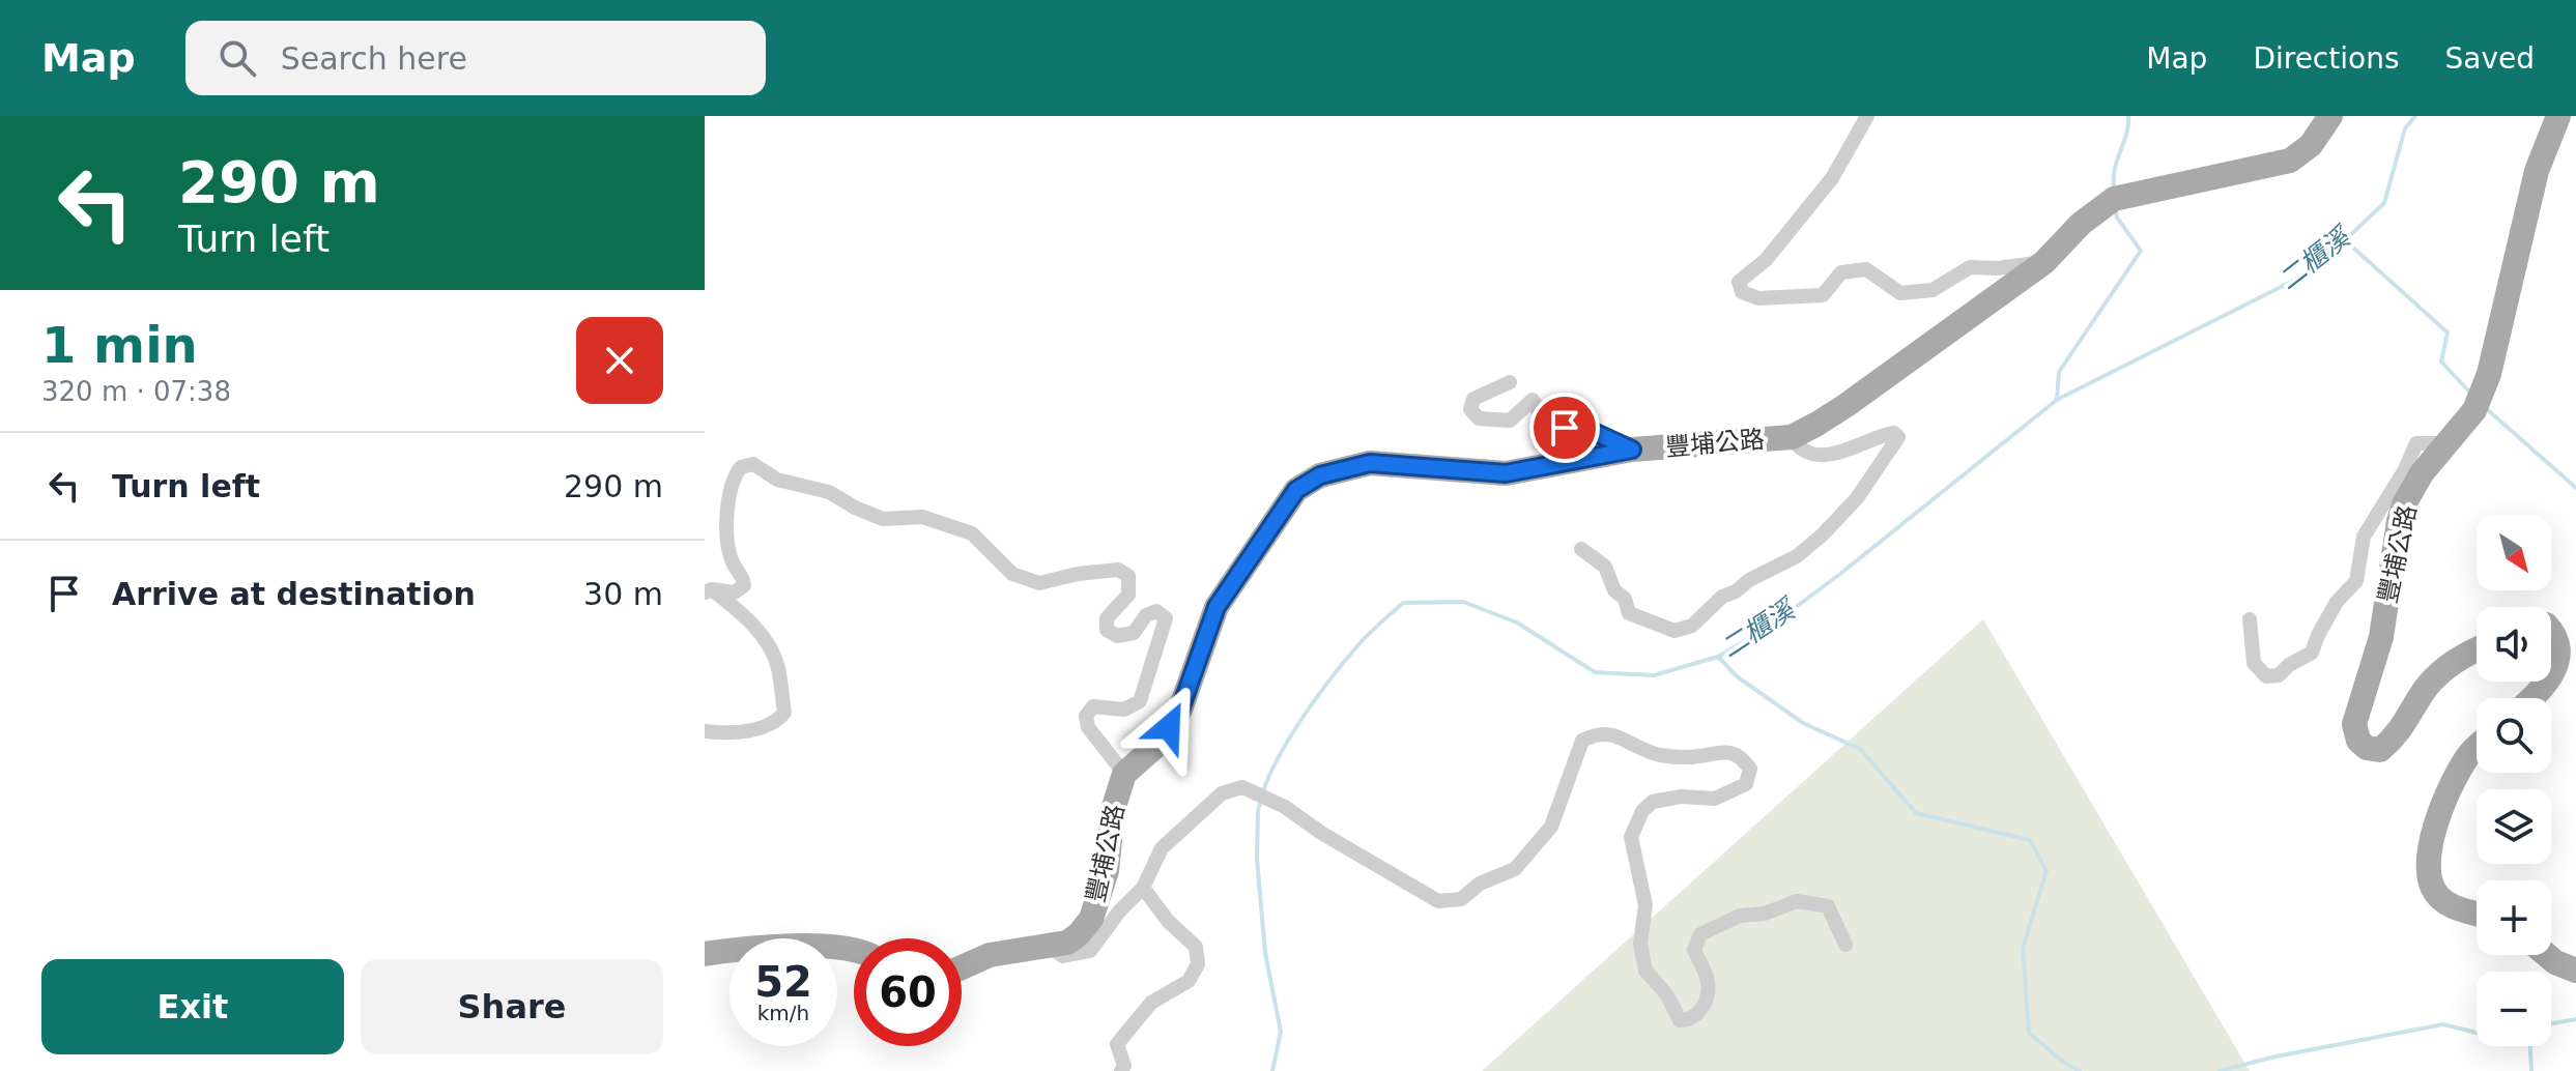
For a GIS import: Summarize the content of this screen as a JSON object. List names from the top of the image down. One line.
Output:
{"streets":{"main road":["豐埔公路"]},"water":["二櫃溪"],"north":"bottom right","page":{"header":"Map","search":"Search here","nav":["Map","Directions","Saved"],"turn":["290 m","Turn left"],"heading":["1 min","320 m · 07:38"],"list":[{"name":"Turn left","value":"290 m"},{"name":"Arrive at destination","value":"30 m"}],"map_buttons":["+","−"],"speed":"52 km/h","limit":"60","buttons":["Exit","Share"]}}
